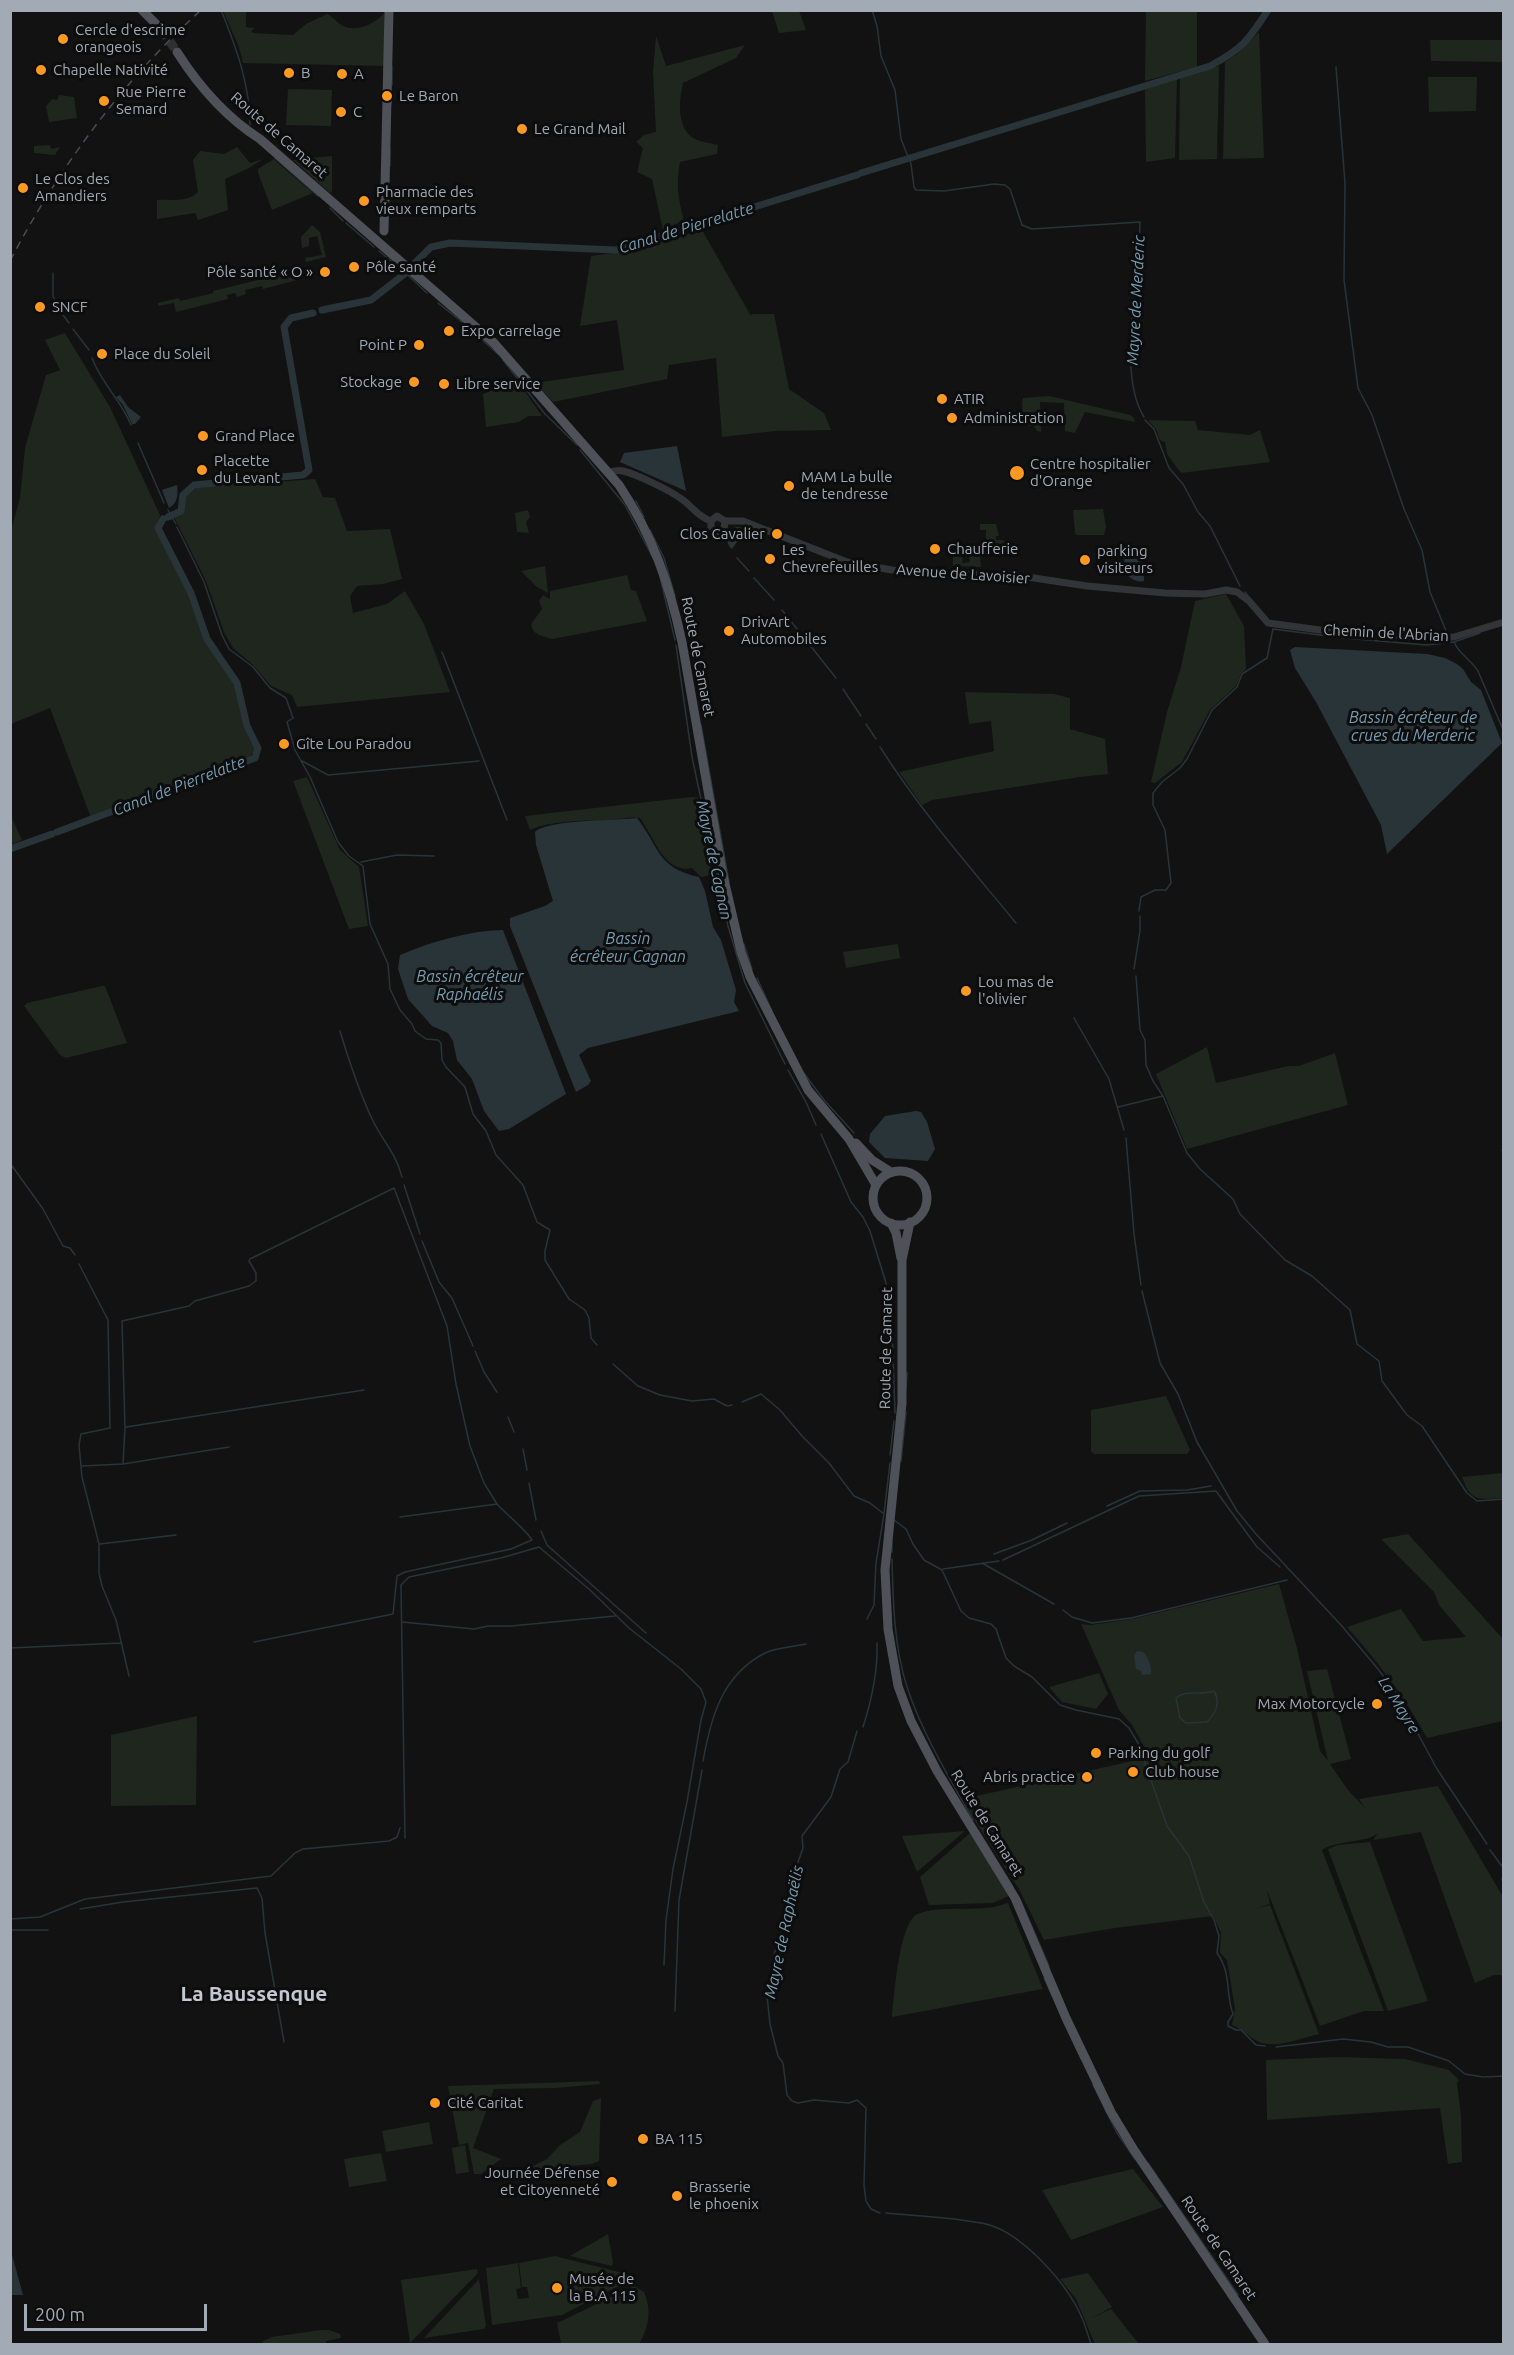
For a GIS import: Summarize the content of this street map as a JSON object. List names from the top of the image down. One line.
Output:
{"streets":{"main road":["Route de Camaret"],"street":["Avenue de Lavoisier","Chemin de l'Abrian"]},"crossings":[["Route de Camaret","Avenue de Lavoisier"],["Avenue de Lavoisier","Chemin de l'Abrian"]],"districts":["La Baussenque"],"water":["Canal de Pierrelatte","Mayre de Merderic","Bassin écrêteur de crues du Merderic","Mayre de Cagnan","Bassin écrêteur Cagnan","Bassin écrêteur Raphaélis","La Mayre","Mayre de Raphaëlis"],"places":["Cercle d'escrime orangeois","Chapelle Nativité","B","A","Le Baron","Rue Pierre Semard","C","Le Grand Mail","Le Clos des Amandiers","Pharmacie des vieux remparts","Pôle santé","Pôle santé « O »","SNCF","Expo carrelage","Point P","Place du Soleil","Stockage","Libre service","ATIR","Administration","Grand Place","Placette du Levant","Centre hospitalier d'Orange","MAM La bulle de tendresse","Clos Cavalier","Chaufferie","Les Chevrefeuilles","parking visiteurs","DrivArt Automobiles","Gîte Lou Paradou","Lou mas de l'olivier","Max Motorcycle","Parking du golf","Club house","Abris practice","Cité Caritat","BA 115","Journée Défense et Citoyenneté","Brasserie le phoenix","Musée de la B.A 115"],"scale_bar":"200 m"}
